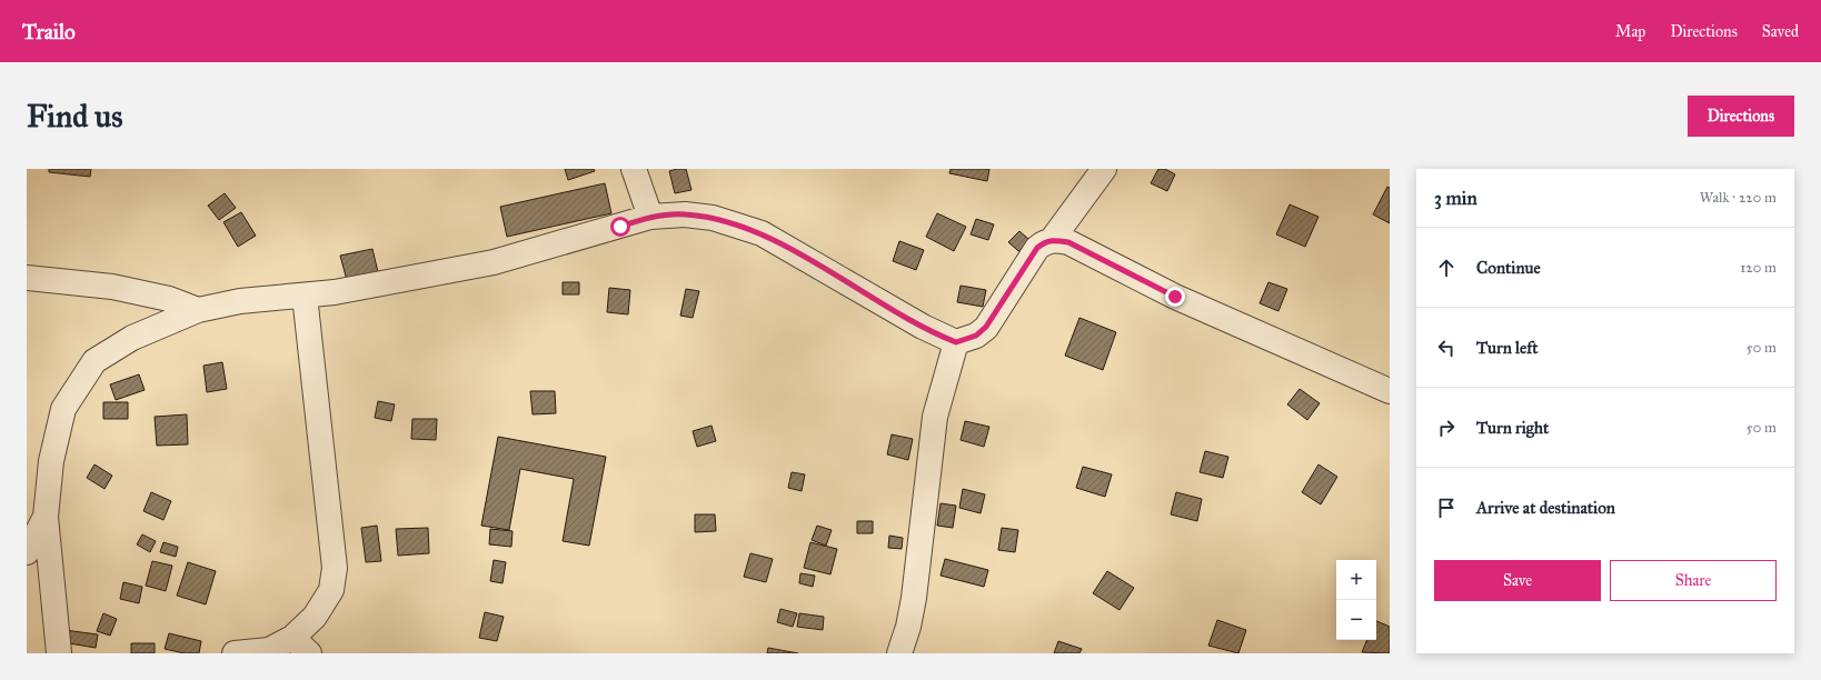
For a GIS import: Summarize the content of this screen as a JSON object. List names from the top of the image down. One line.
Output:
{"page":{"header":"Trailo","nav":["Map","Directions","Saved"],"buttons":["Directions",["Save","Share"]],"title":"Find us","heading":["3 min","Walk · 220 m"],"list":[["Continue","120 m"],["Turn left","50 m"],["Turn right","50 m"],"Arrive at destination"],"map_buttons":["+","−"]}}
